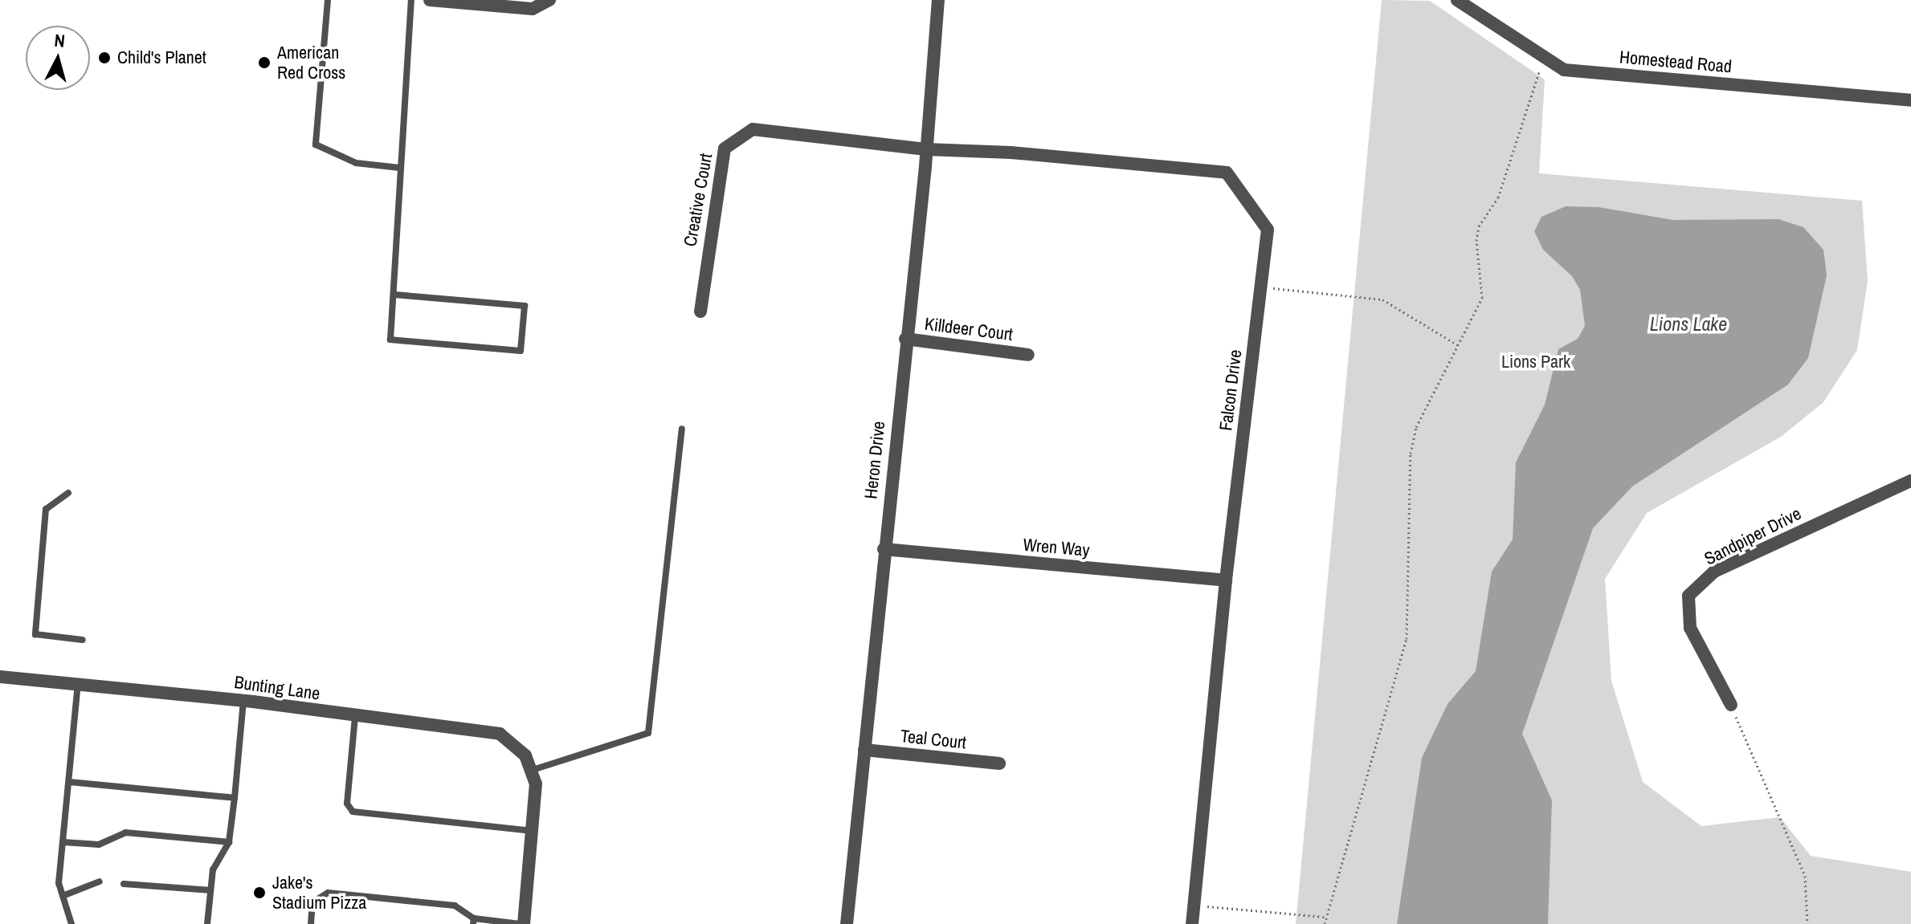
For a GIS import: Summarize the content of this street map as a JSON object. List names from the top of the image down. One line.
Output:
{"streets":{"street":["Homestead Road","Creative Court","Killdeer Court","Falcon Drive","Heron Drive","Sandpiper Drive","Wren Way","Bunting Lane","Teal Court"]},"crossings":[["Creative Court","Falcon Drive"],["Creative Court","Heron Drive"],["Killdeer Court","Heron Drive"],["Falcon Drive","Heron Drive"],["Falcon Drive","Wren Way"],["Heron Drive","Wren Way"],["Heron Drive","Teal Court"]],"water":["Lions Lake"],"parks":["Lions Park"],"places":["Child's Planet","American Red Cross","Jake's Stadium Pizza"],"north":"top"}
